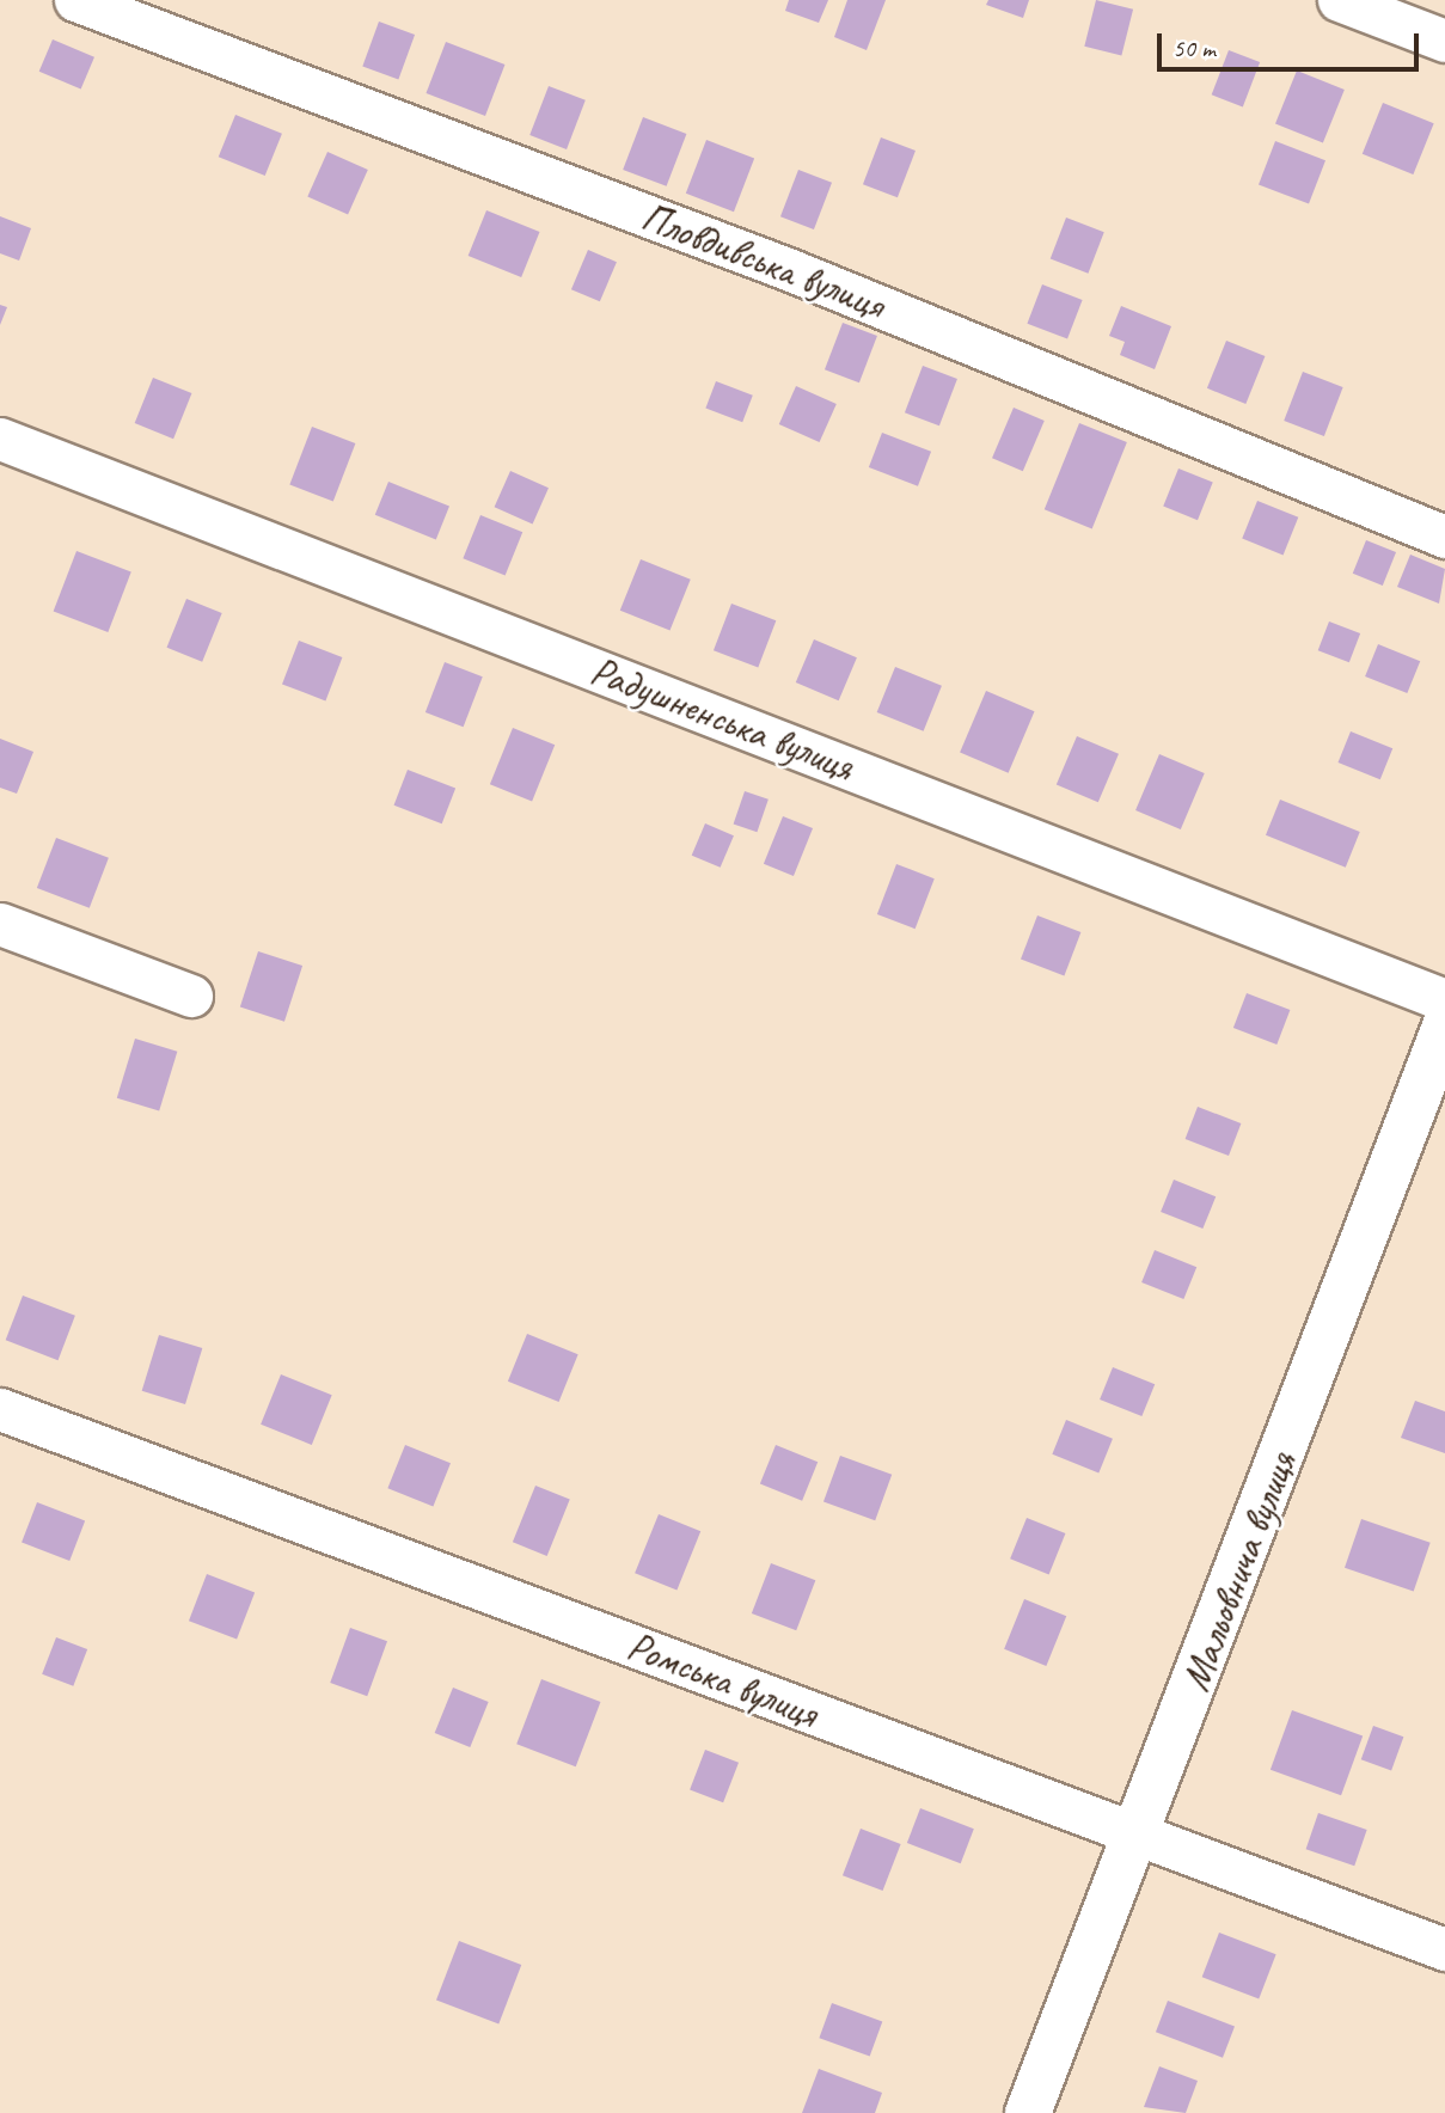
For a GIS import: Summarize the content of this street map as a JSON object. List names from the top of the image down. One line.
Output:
{"streets":{"street":["Пловдивська вулиця","Радушненська вулиця","Мальовнича вулиця","Ромська вулиця"]},"crossings":[["Мальовнича вулиця","Ромська вулиця"]],"scale_bar":"50 m"}
